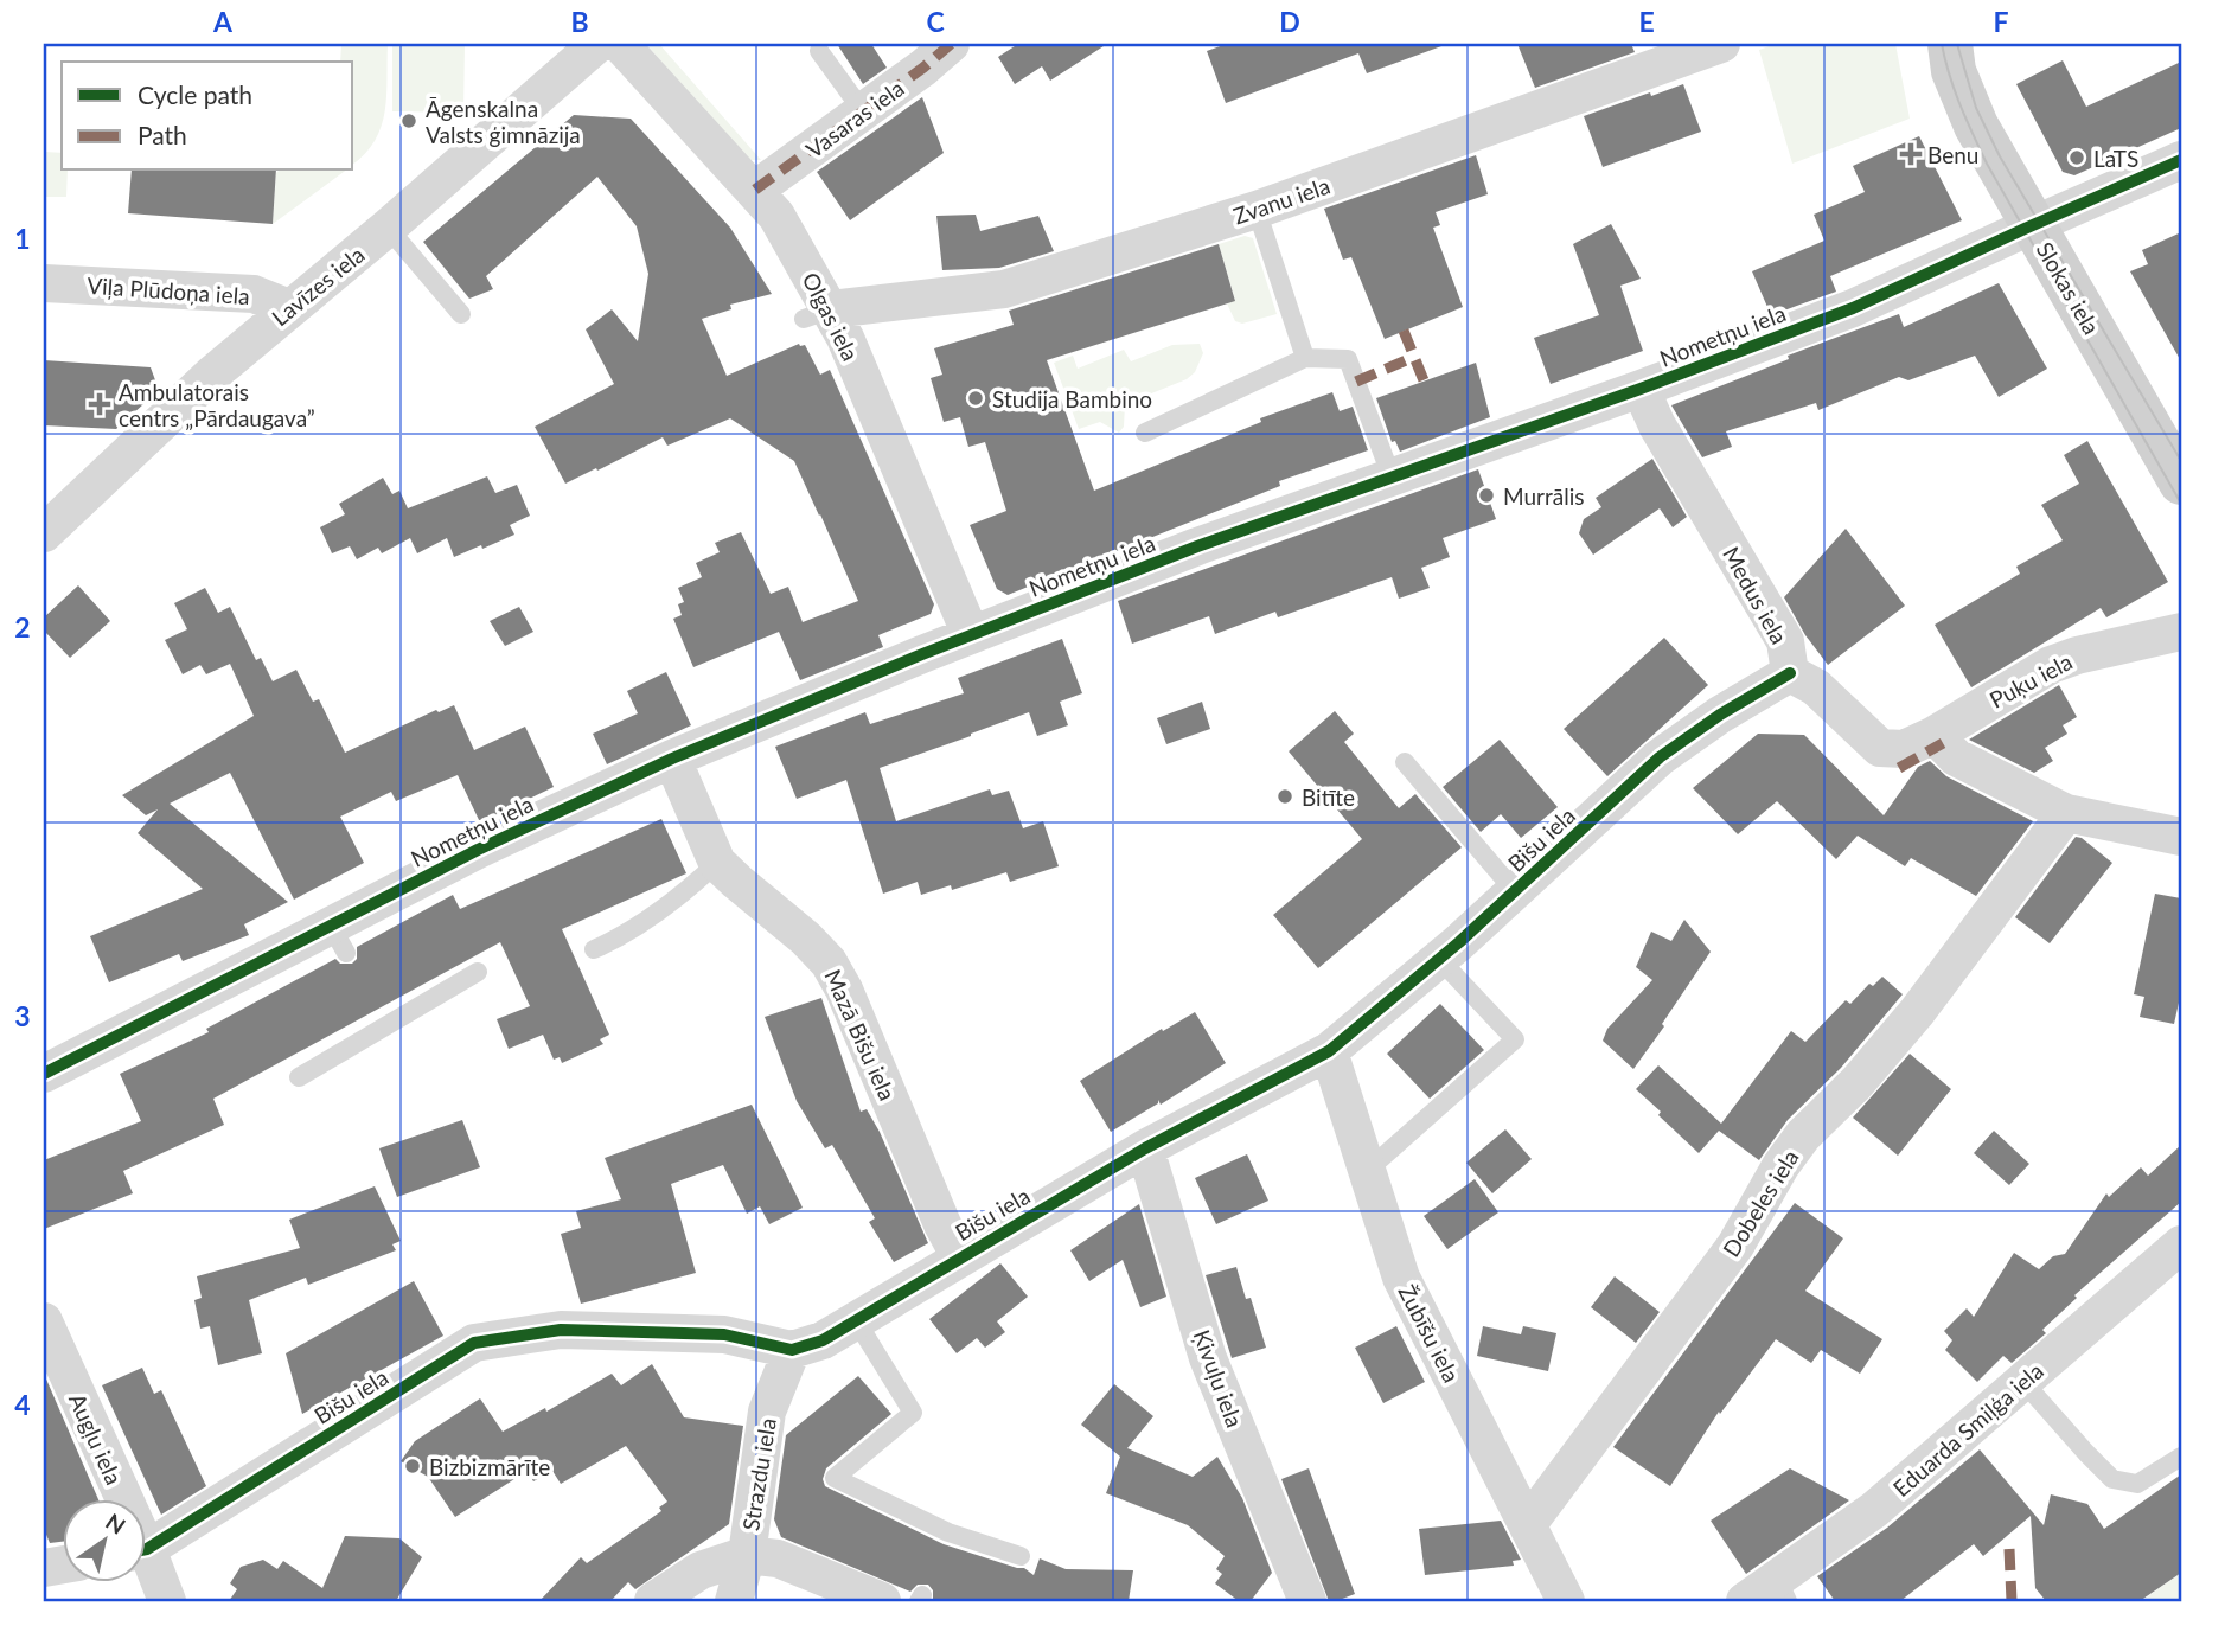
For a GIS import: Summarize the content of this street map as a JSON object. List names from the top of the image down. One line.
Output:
{"streets":{"main road":["Slokas iela"],"street":["Vasaras iela","Zvanu iela","Lavīzes iela","Viļa Plūdoņa iela","Olgas iela","Nometņu iela","Medus iela","Puķu iela","Bišu iela","Mazā Bišu iela","Dobeles iela","Žubīšu iela","Ķivuļu iela","Eduarda Smiļģa iela","Augļu iela","Strazdu iela"]},"crossings":[["Vasaras iela","Olgas iela"],["Zvanu iela","Olgas iela"],["Lavīzes iela","Viļa Plūdoņa iela"],["Slokas iela","Nometņu iela"],["Olgas iela","Nometņu iela"],["Nometņu iela","Medus iela"],["Nometņu iela","Mazā Bišu iela"],["Medus iela","Puķu iela"],["Medus iela","Bišu iela"],["Bišu iela","Mazā Bišu iela"],["Bišu iela","Žubīšu iela"],["Bišu iela","Ķivuļu iela"],["Bišu iela","Strazdu iela"],["Dobeles iela","Žubīšu iela"]],"places":{"other":["Āgenskalna Valsts ģimnāzija","LaTS","Studija Bambino","Murrālis","Bitīte","Bizbizmārīte"],"health":["Benu","Ambulatorais centrs „Pārdaugava”"]},"legend":["Cycle path","Path"],"north":"top right","grid":{"columns":["A","B","C","D","E","F"],"rows":["1","2","3","4"]}}
